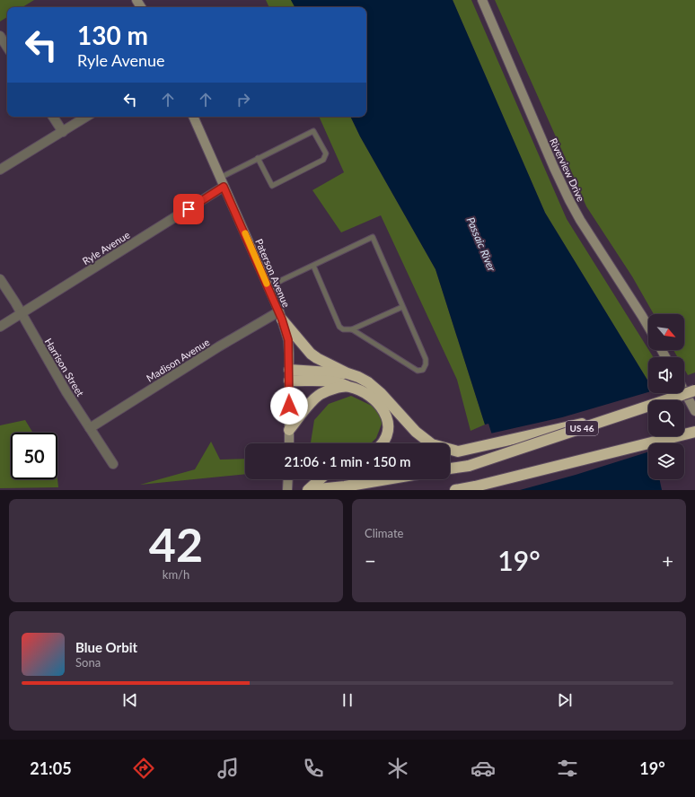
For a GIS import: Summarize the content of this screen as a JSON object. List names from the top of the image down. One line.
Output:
{"streets":{"highway":["US 46"],"street":["Riverview Drive","Ryle Avenue","Paterson Avenue","Madison Avenue","Harrison Street"]},"crossings":[["Ryle Avenue","Paterson Avenue"],["Ryle Avenue","Harrison Street"],["Paterson Avenue","Madison Avenue"],["Madison Avenue","Harrison Street"]],"water":["Passaic River"],"north":"bottom right","page":{"turn":["130 m","Ryle Avenue"],"limit":"50","trip":"21:06 · 1 min · 150 m","tile":[["42","km/h"],"Climate"],"heat":["−","19°","+"],"song":["Blue Orbit","Sona"],"tabs":["21:05","19°"]}}
